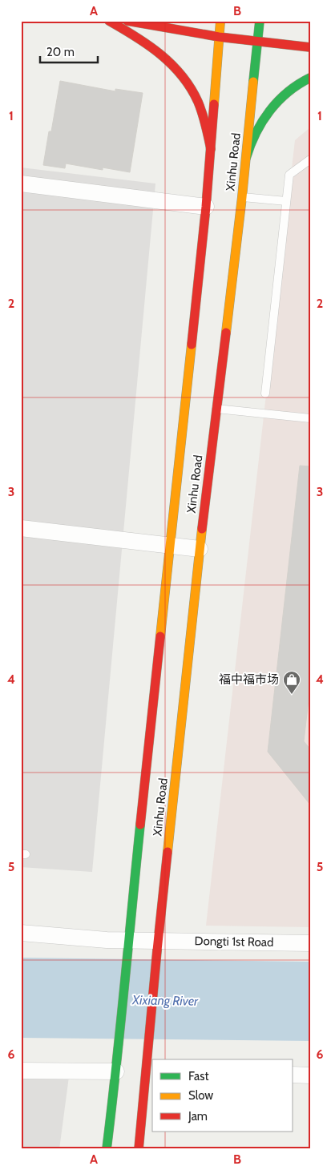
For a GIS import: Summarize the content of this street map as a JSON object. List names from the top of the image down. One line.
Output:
{"streets":{"main road":["Xinhu Road"],"street":["Dongti 1st Road"]},"crossings":[["Xinhu Road","Dongti 1st Road"]],"water":["Xixiang River"],"places":{"shop":["福中福市场"]},"legend":["Fast","Slow","Jam"],"scale_bar":"20 m","grid":{"columns":["A","B"],"rows":["1","2","3","4","5","6"]}}
